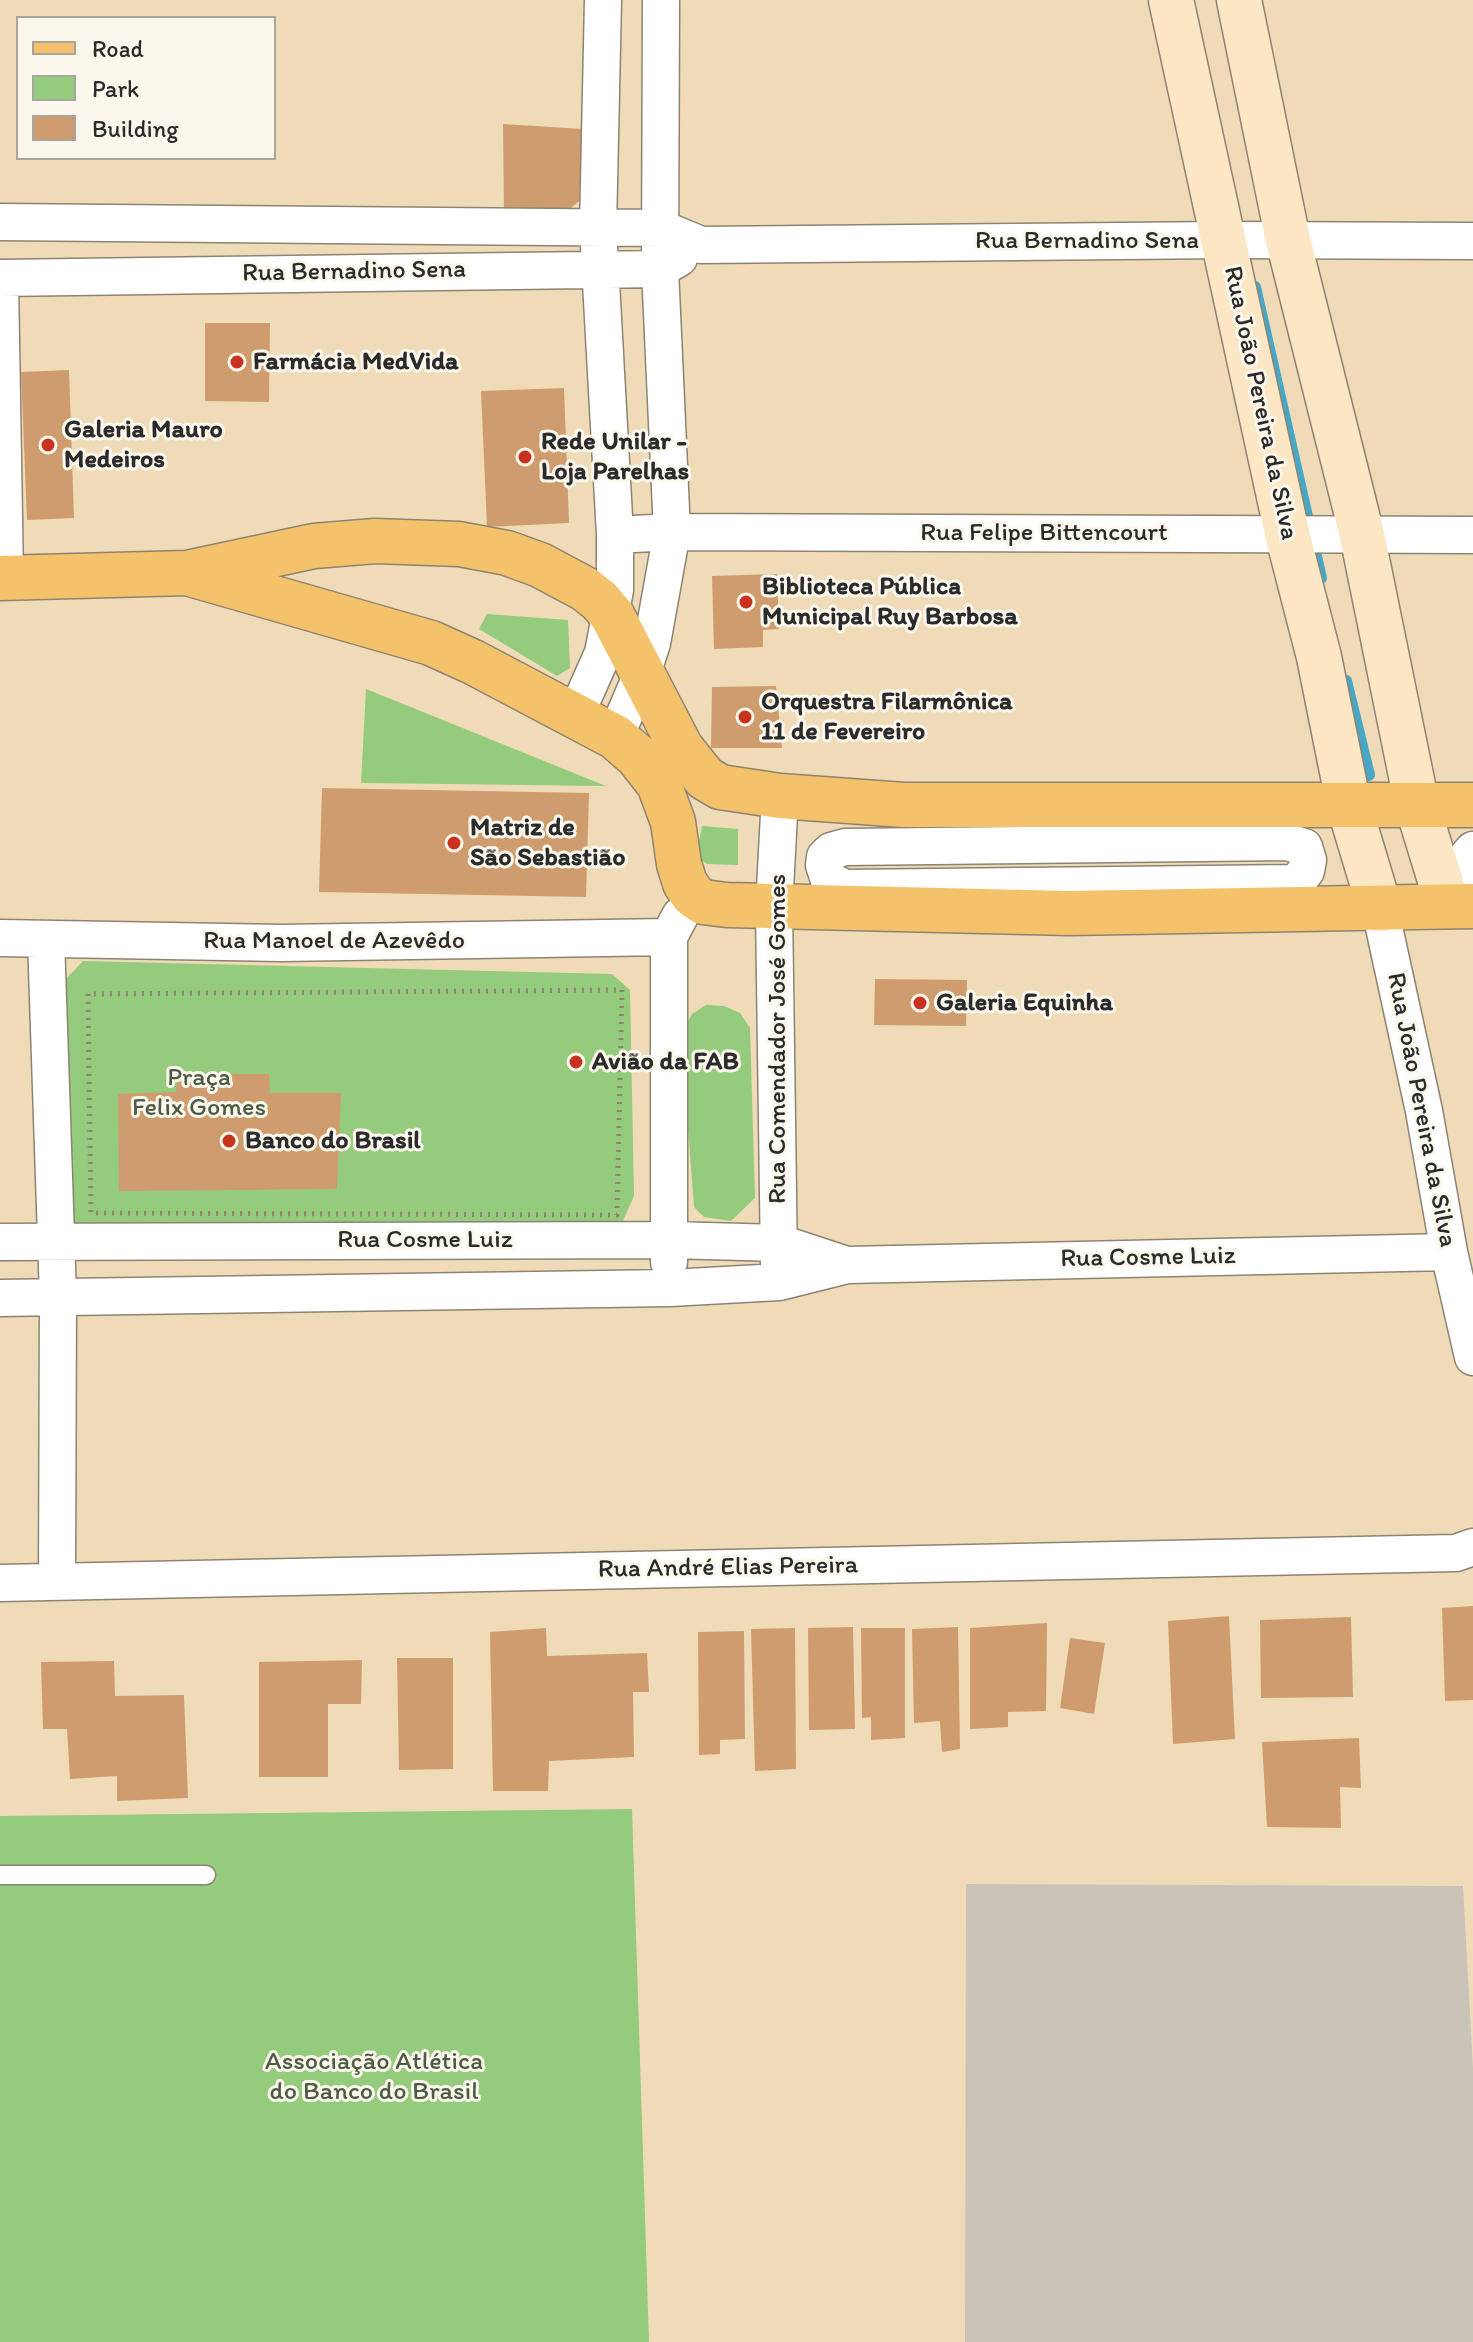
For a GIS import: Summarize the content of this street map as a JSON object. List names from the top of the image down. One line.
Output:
{"streets":{"street":["Rua Bernadino Sena","Rua João Pereira da Silva","Rua Felipe Bittencourt","Rua Manoel de Azevêdo","Rua Comendador José Gomes","Rua Cosme Luiz","Rua André Elias Pereira"]},"crossings":[["Rua Bernadino Sena","Rua João Pereira da Silva"],["Rua João Pereira da Silva","Rua Felipe Bittencourt"],["Rua João Pereira da Silva","Rua Cosme Luiz"],["Rua Comendador José Gomes","Rua Cosme Luiz"]],"parks":["Praça Felix Gomes","Associação Atlética do Banco do Brasil"],"places":["Farmácia MedVida","Galeria Mauro Medeiros","Rede Unilar - Loja Parelhas","Biblioteca Pública Municipal Ruy Barbosa","Orquestra Filarmônica 11 de Fevereiro","Matriz de São Sebastião","Galeria Equinha","Avião da FAB","Banco do Brasil"],"legend":["Road","Park","Building"]}
